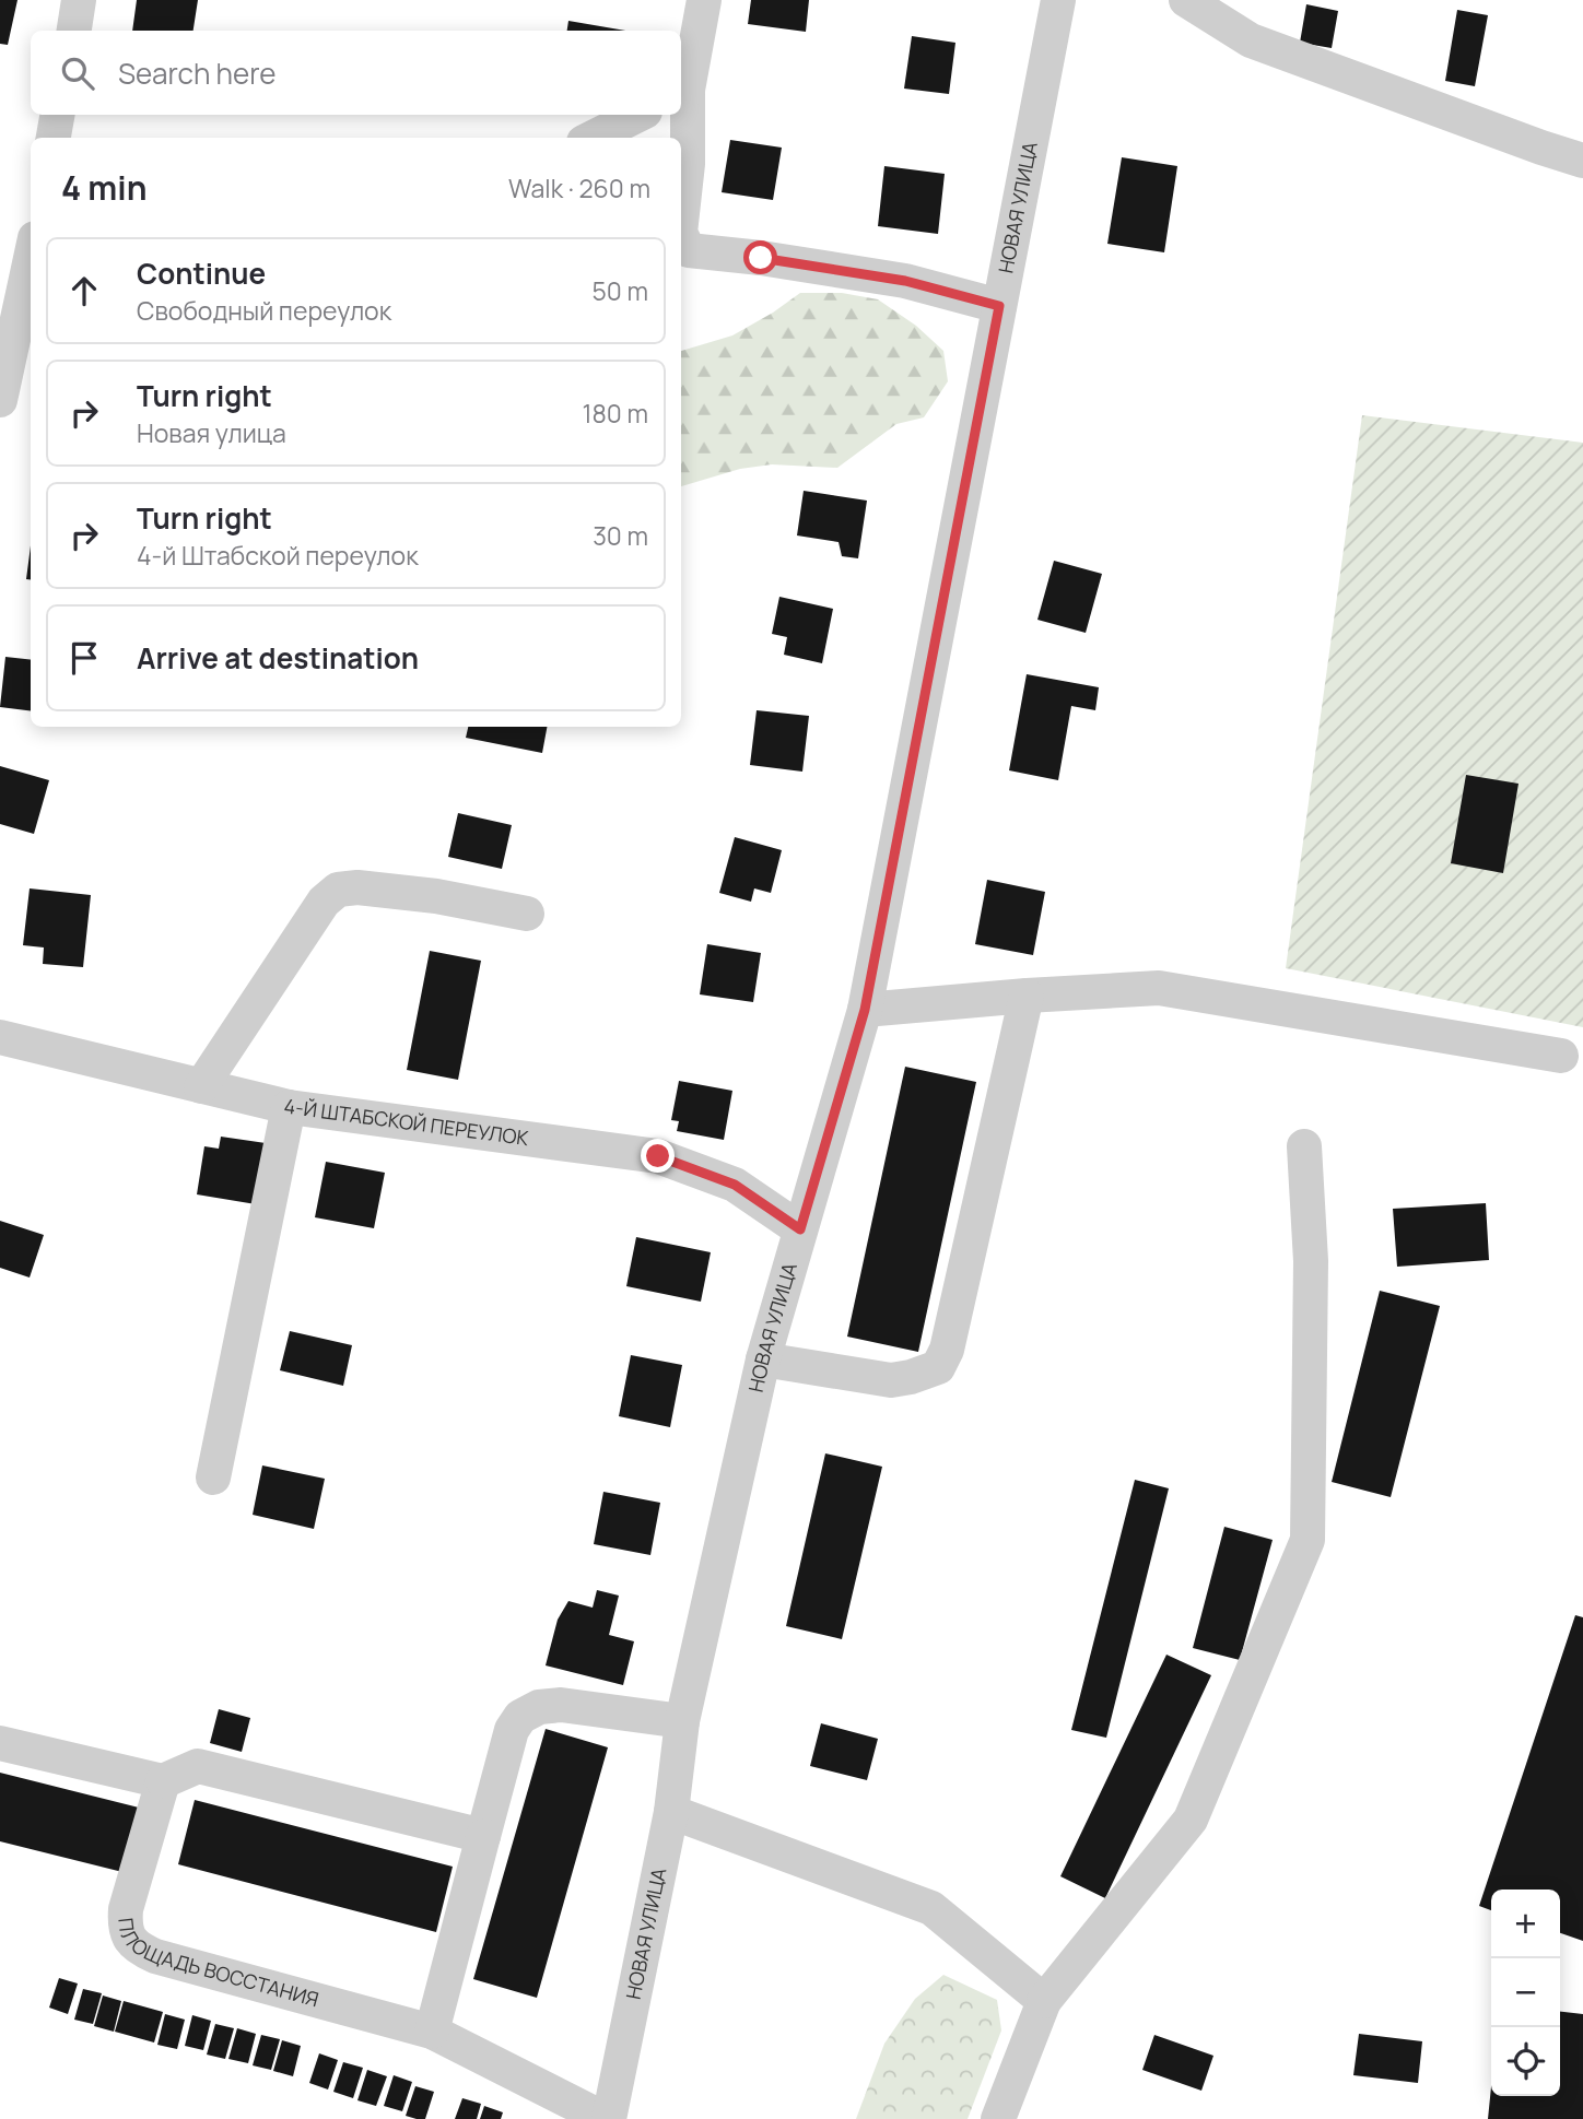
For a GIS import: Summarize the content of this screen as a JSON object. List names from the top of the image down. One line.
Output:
{"streets":{"street":["НОВАЯ УЛИЦА","4-Й ШТАБСКОЙ ПЕРЕУЛОК","ПЛОЩАДЬ ВОССТАНИЯ"]},"crossings":[["НОВАЯ УЛИЦА","4-Й ШТАБСКОЙ ПЕРЕУЛОК"],["НОВАЯ УЛИЦА","ПЛОЩАДЬ ВОССТАНИЯ"]],"page":{"search":"Search here","heading":["4 min","Walk · 260 m"],"list":[["Continue","Свободный переулок","50 m"],["Turn right","Новая улица","180 m"],["Turn right","4-й Штабской переулок","30 m"],"Arrive at destination"],"map_buttons":["+","−"]}}
